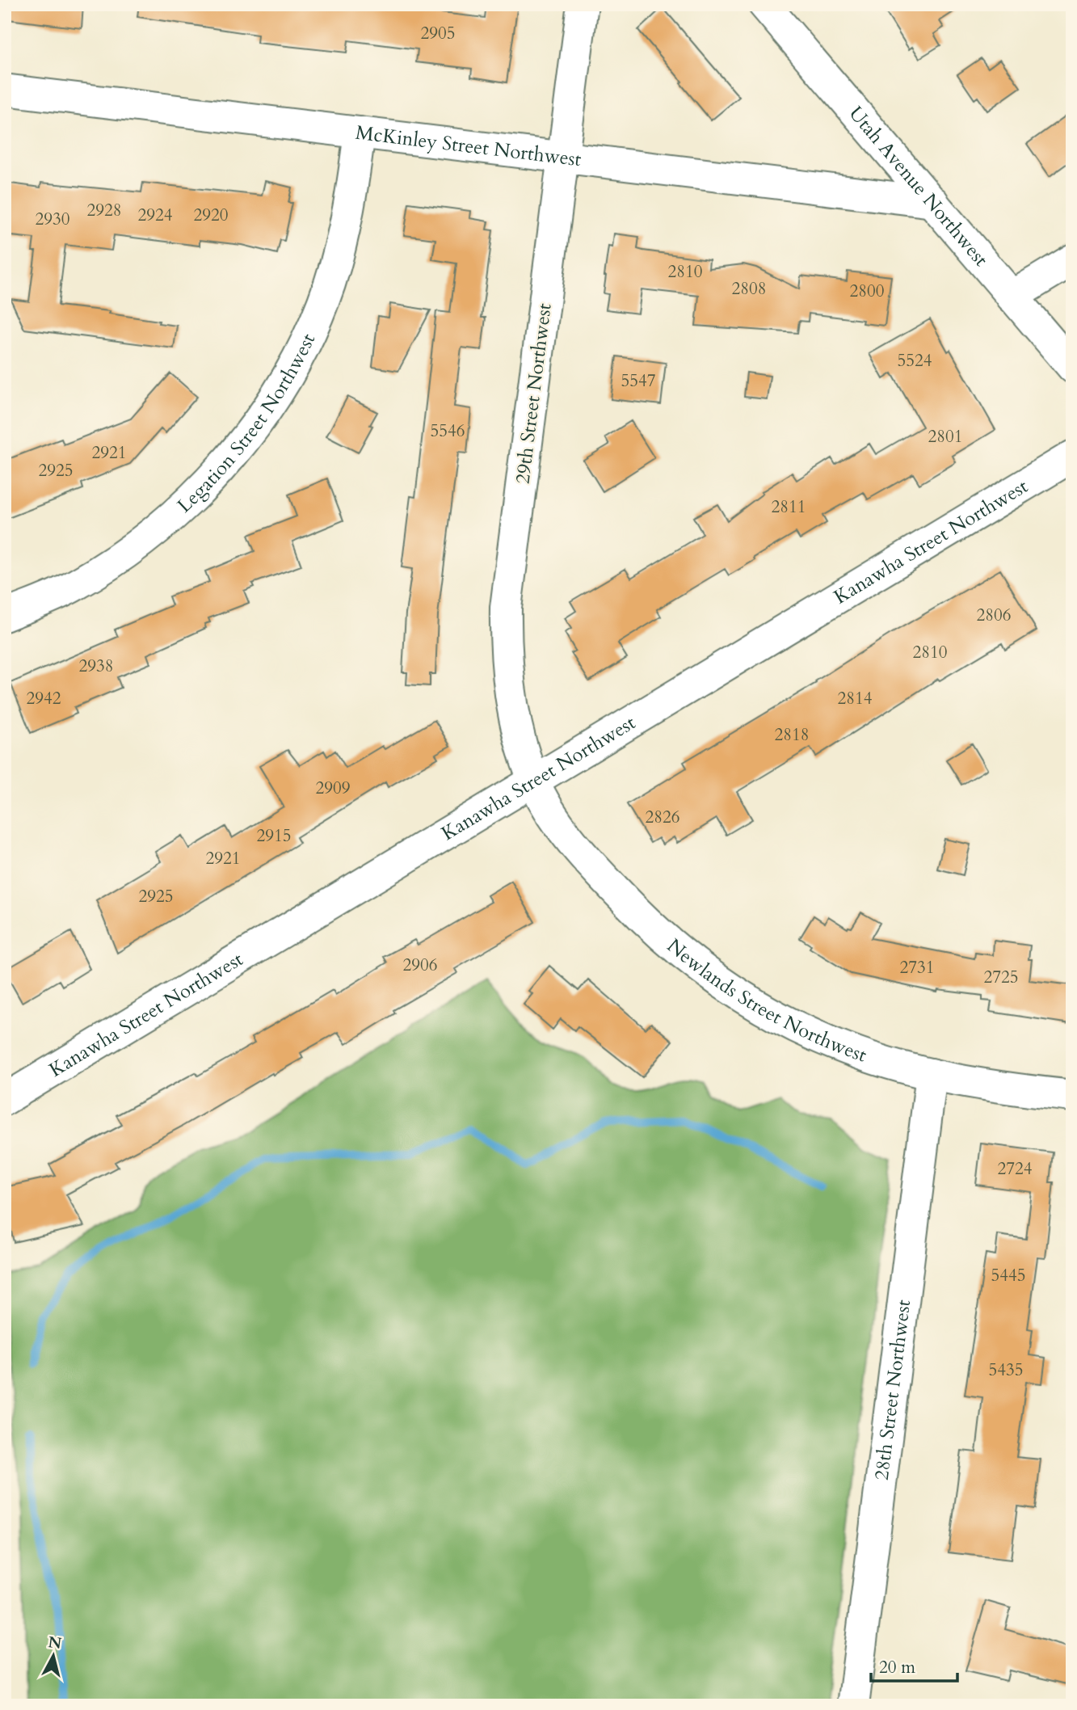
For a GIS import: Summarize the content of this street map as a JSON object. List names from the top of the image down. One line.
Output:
{"streets":{"street":["McKinley Street Northwest","Utah Avenue Northwest","29th Street Northwest","Legation Street Northwest","Kanawha Street Northwest","Newlands Street Northwest","28th Street Northwest"]},"crossings":[["McKinley Street Northwest","Utah Avenue Northwest"],["McKinley Street Northwest","29th Street Northwest"],["McKinley Street Northwest","Legation Street Northwest"],["29th Street Northwest","Kanawha Street Northwest"],["29th Street Northwest","Newlands Street Northwest"],["Kanawha Street Northwest","Newlands Street Northwest"],["Newlands Street Northwest","28th Street Northwest"]],"house_numbers":["2905","2928","2924","2920","2930","2810","2808","2800","5524","5547","5546","2801","2921","2925","2811","2806","2810","2938","2942","2814","2818","2909","2826","2915","2921","2925","2906","2731","2725","2724","5445","5435"],"scale_bar":"20 m","north":"top"}
